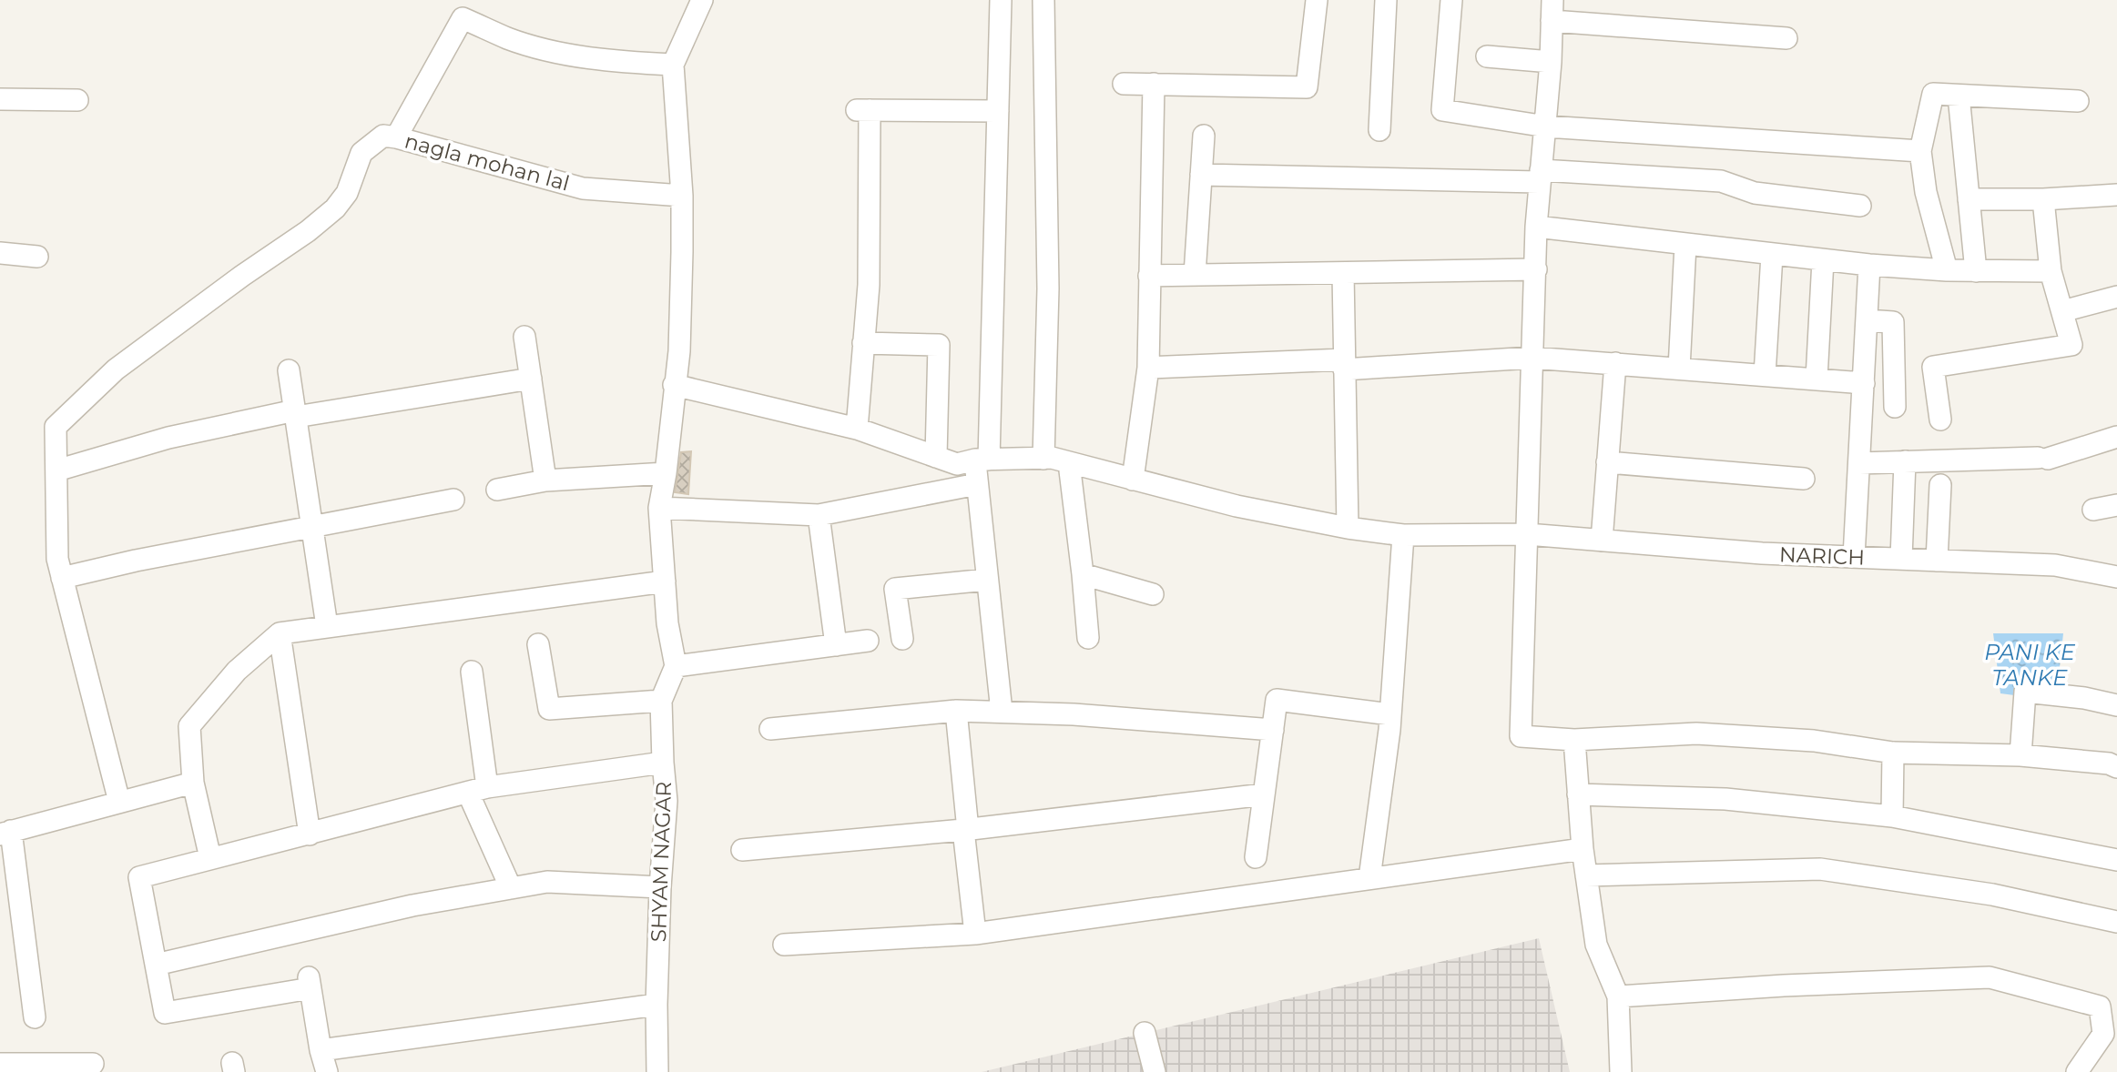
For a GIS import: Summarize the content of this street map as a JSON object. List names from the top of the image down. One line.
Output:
{"streets":{"street":["nagla mohan lal","NARICH","SHYAM NAGAR"]},"water":["PANI KE TANKE"]}
